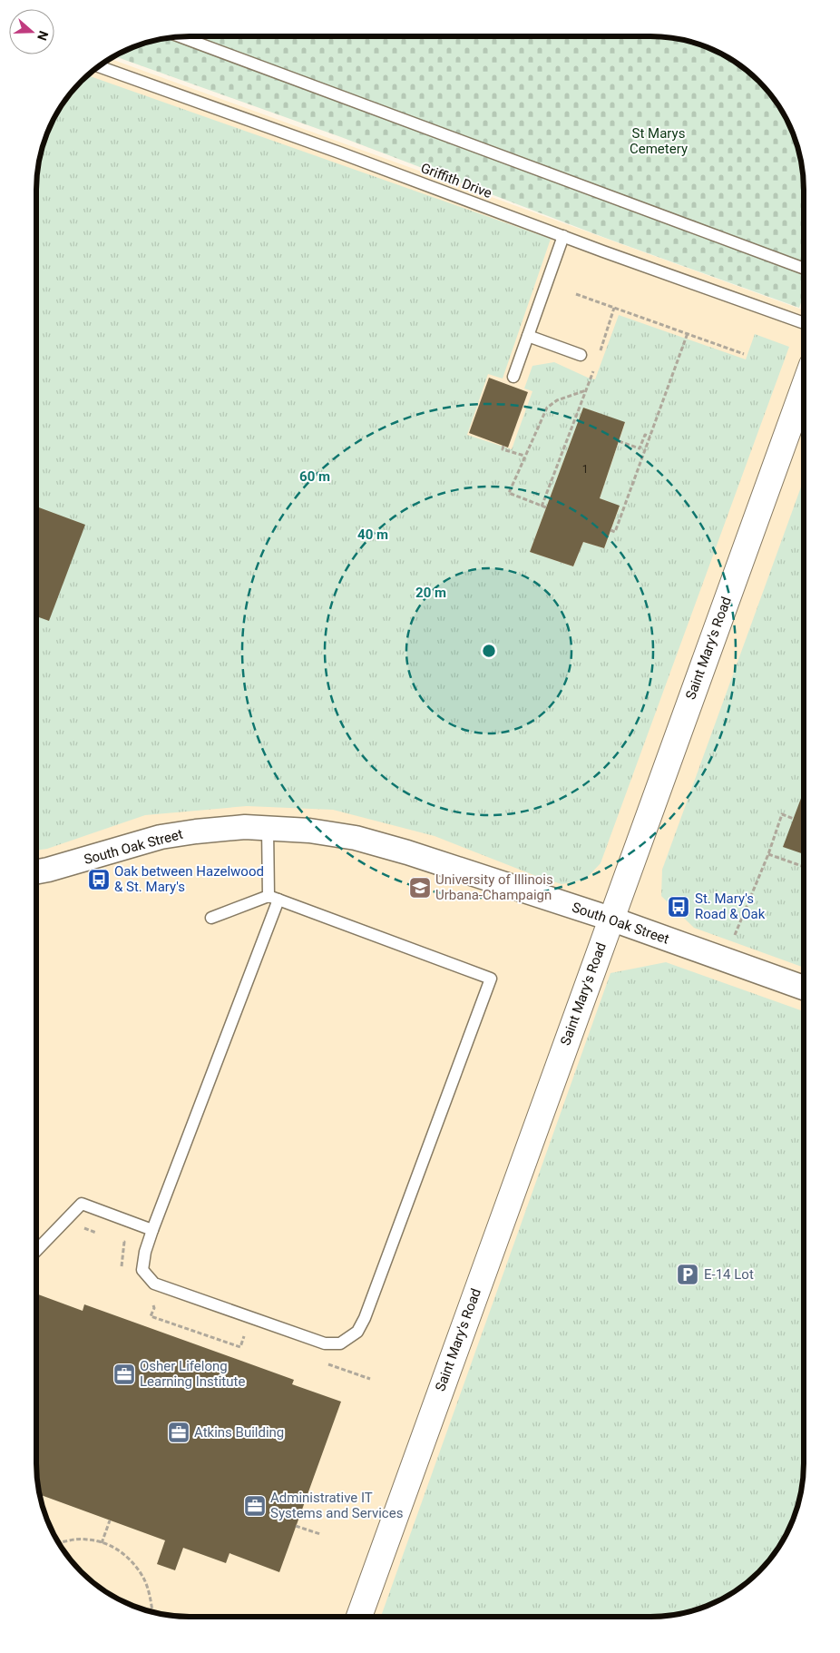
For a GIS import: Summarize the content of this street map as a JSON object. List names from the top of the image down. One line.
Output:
{"streets":{"main road":["Saint Mary's Road"],"street":["South Oak Street"],"lane":["Griffith Drive"]},"crossings":[["Saint Mary's Road","South Oak Street"]],"parks":["St Marys Cemetery"],"places":{"bus stop":["Oak between Hazelwood & St. Mary's","St. Mary's Road & Oak"],"school or university":["University of Illinois Urbana-Champaign"],"parking":["E-14 Lot"],"office":["Osher Lifelong Learning Institute","Atkins Building","Administrative IT Systems and Services"]},"house_numbers":["1"],"north":"right","rings":["60 m","40 m","20 m"]}
